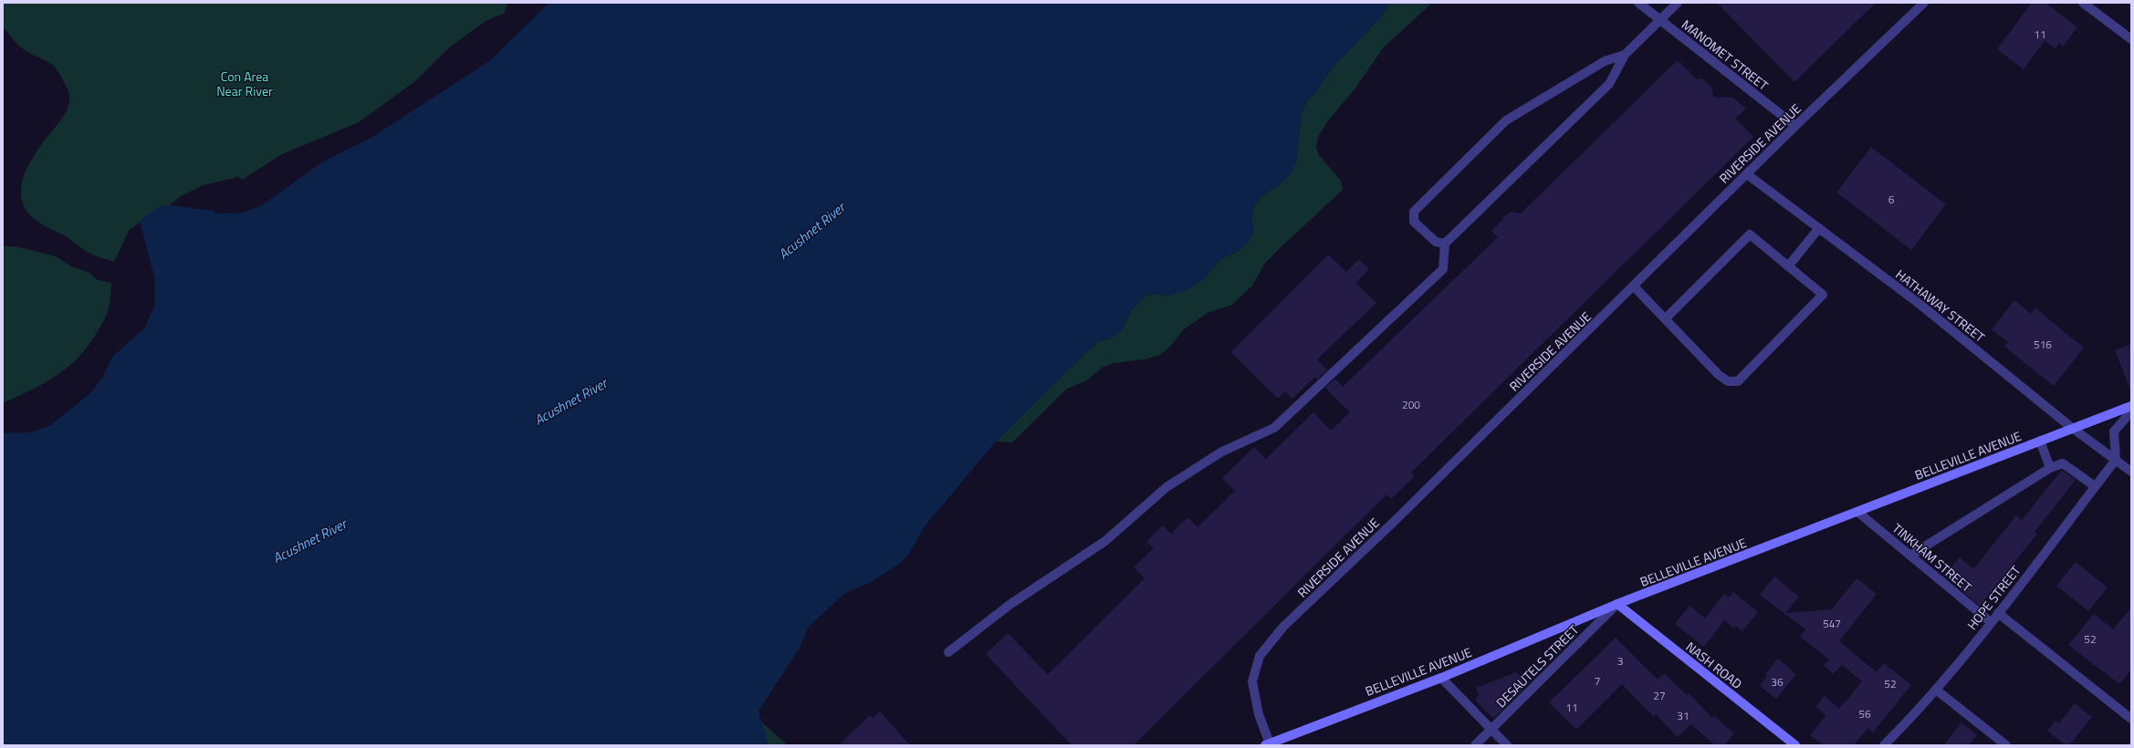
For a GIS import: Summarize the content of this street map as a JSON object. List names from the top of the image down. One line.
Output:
{"streets":{"main road":["BELLEVILLE AVENUE","NASH ROAD"],"street":["MANOMET STREET","RIVERSIDE AVENUE","HATHAWAY STREET","TINKHAM STREET","HOPE STREET","DESAUTELS STREET"]},"crossings":[["MANOMET STREET","RIVERSIDE AVENUE"],["RIVERSIDE AVENUE","HATHAWAY STREET"],["RIVERSIDE AVENUE","BELLEVILLE AVENUE"],["HATHAWAY STREET","BELLEVILLE AVENUE"],["HATHAWAY STREET","HOPE STREET"],["BELLEVILLE AVENUE","TINKHAM STREET"],["BELLEVILLE AVENUE","NASH ROAD"],["BELLEVILLE AVENUE","DESAUTELS STREET"],["TINKHAM STREET","HOPE STREET"],["NASH ROAD","DESAUTELS STREET"]],"water":["Acushnet River"],"parks":["Con Area Near River"],"house_numbers":["11","6","516","200","547","52","3","7","36","52","27","11","56","31"]}
